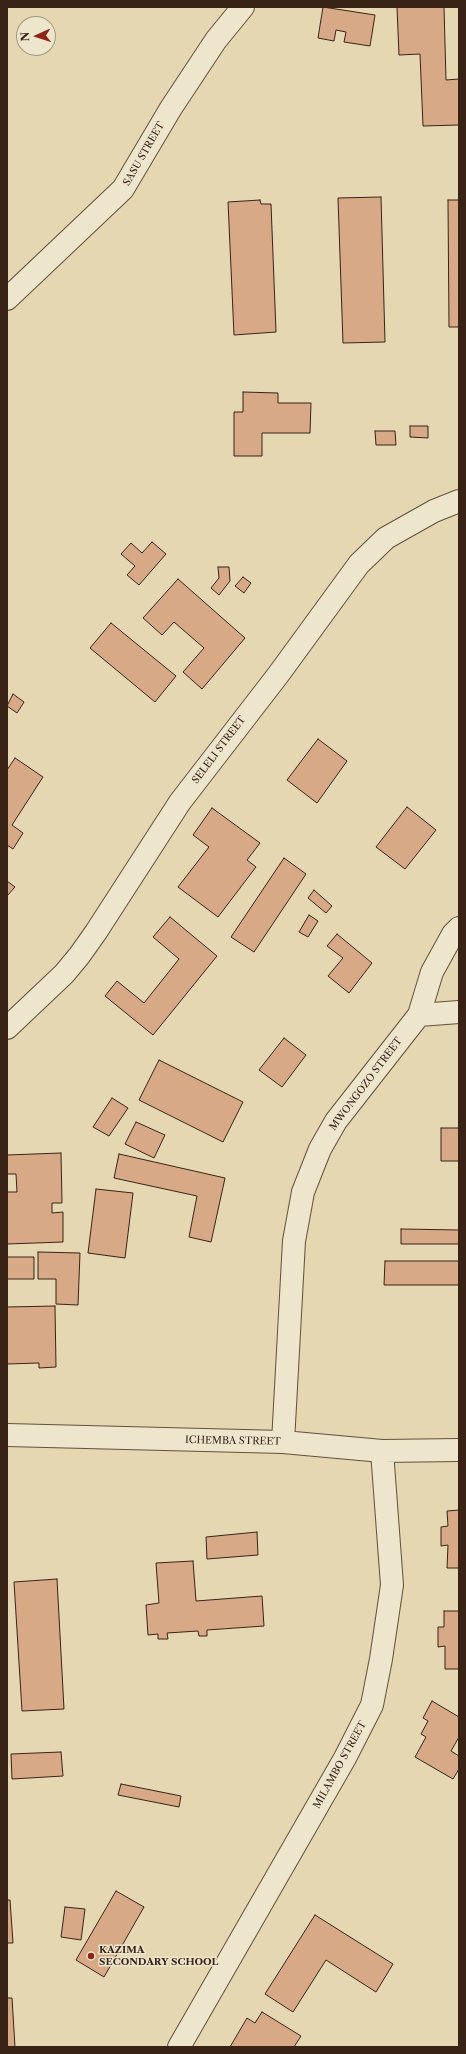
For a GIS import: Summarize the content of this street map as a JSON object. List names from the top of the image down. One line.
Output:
{"streets":{"street":["SASU STREET","SELELI STREET","MWONGOZO STREET","ICHEMBA STREET","MILAMBO STREET"]},"crossings":[["MWONGOZO STREET","ICHEMBA STREET"],["ICHEMBA STREET","MILAMBO STREET"]],"places":["KAZIMA SECONDARY SCHOOL"],"north":"left"}
